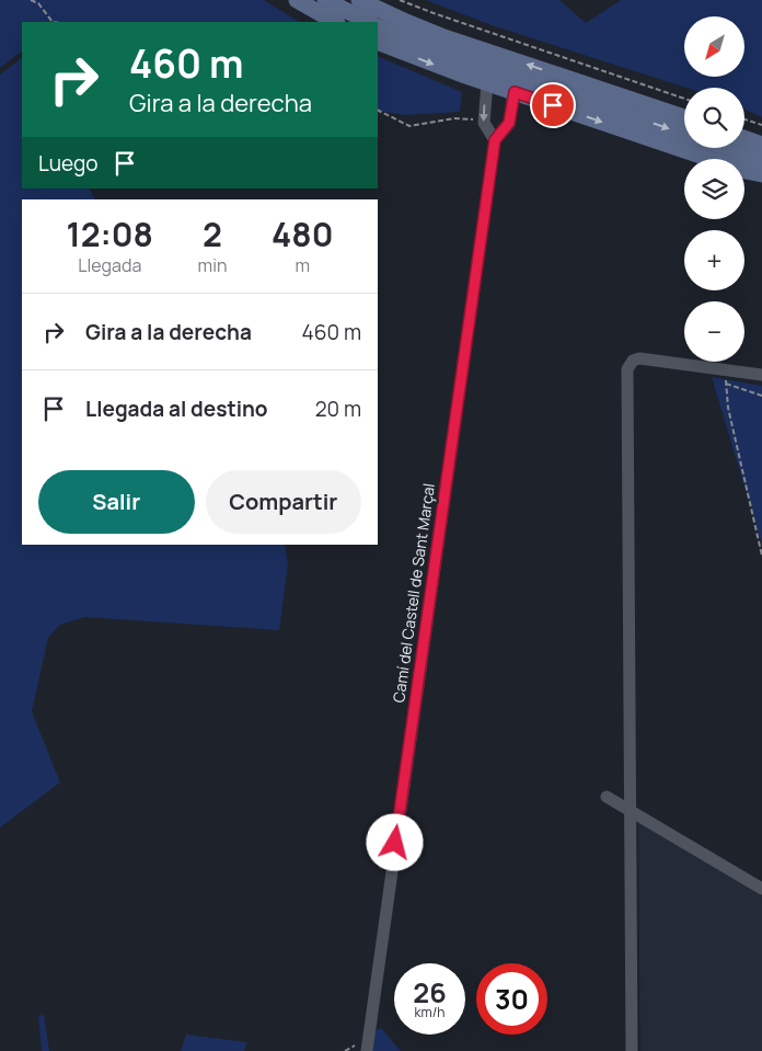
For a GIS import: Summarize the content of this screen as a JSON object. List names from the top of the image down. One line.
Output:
{"streets":{"street":["Camí del Castell de Sant Marçal"]},"north":"bottom left","page":{"map_buttons":["+","−"],"turn":["460 m","Gira a la derecha"],"then":"Luego","eta":["12:08","Llegada","2","min","480","m"],"list":[{"name":"Gira a la derecha","value":"460 m"},{"name":"Llegada al destino","value":"20 m"}],"buttons":["Salir","Compartir"],"speed":"26 km/h","limit":"30"}}
